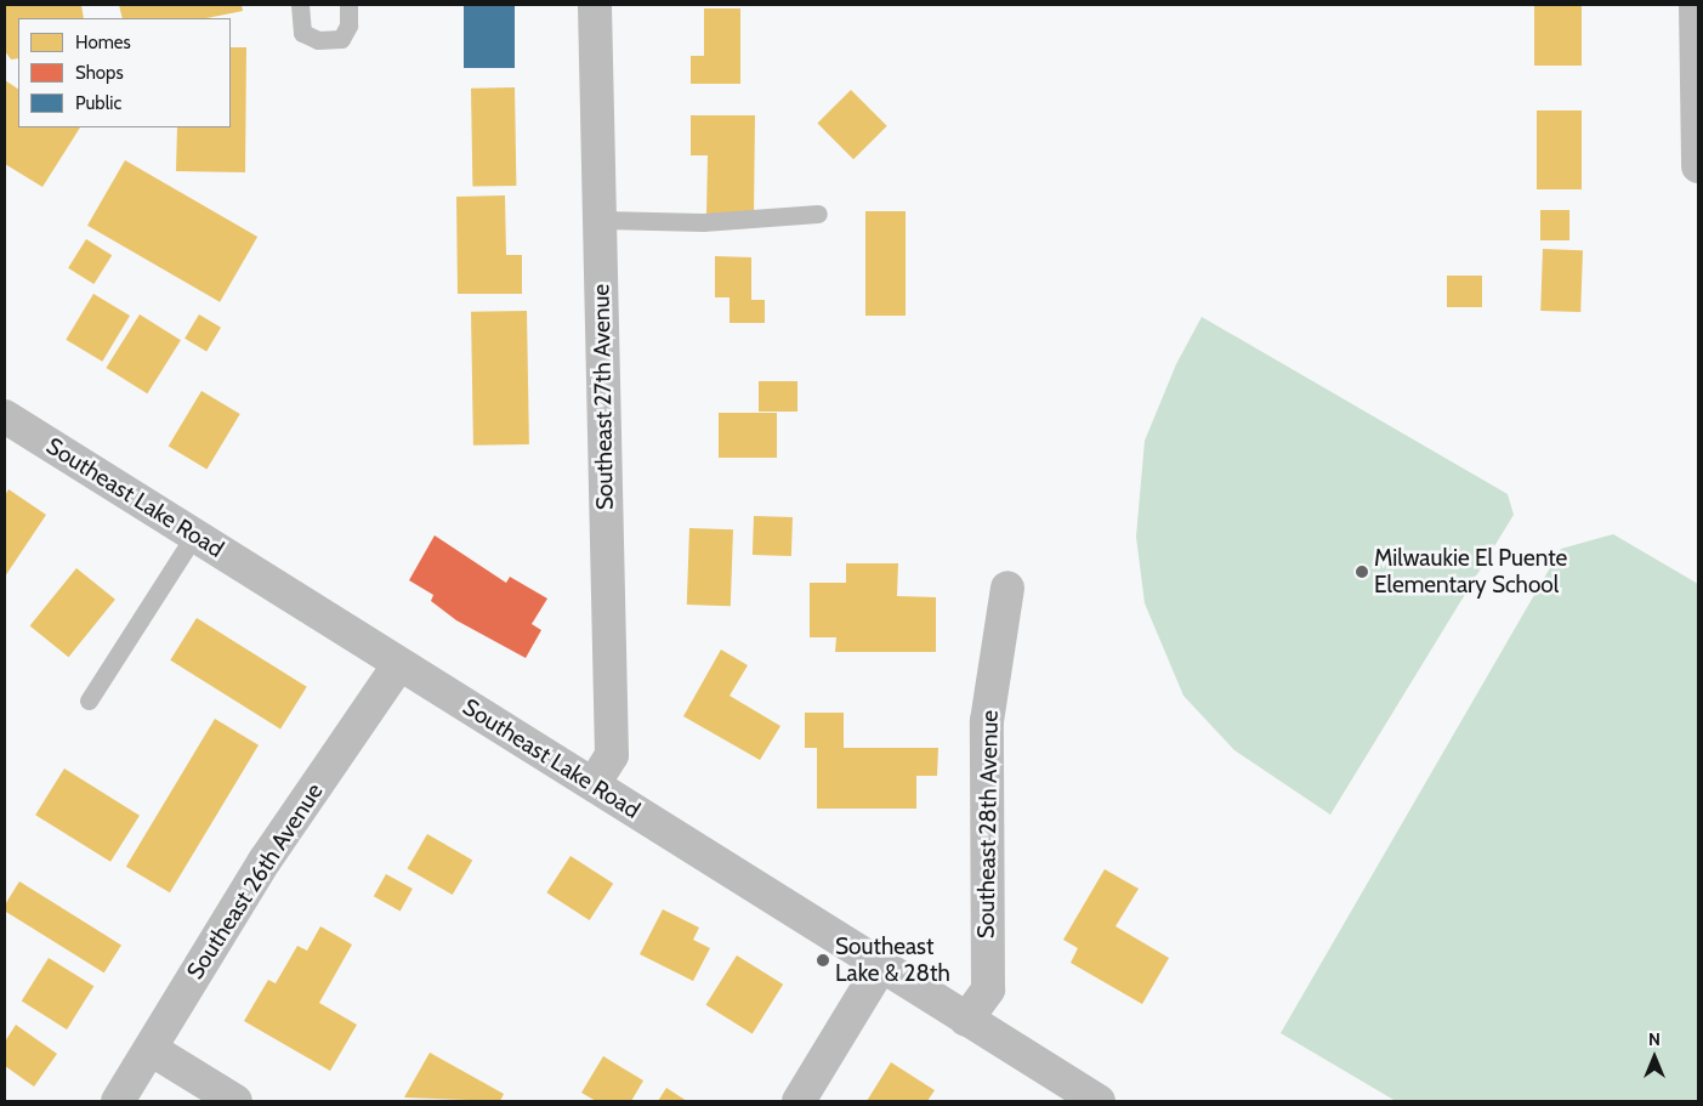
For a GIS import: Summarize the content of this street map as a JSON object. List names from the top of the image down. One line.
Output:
{"streets":{"street":["Southeast 27th Avenue","Southeast Lake Road","Southeast 28th Avenue","Southeast 26th Avenue"]},"crossings":[["Southeast 27th Avenue","Southeast Lake Road"],["Southeast Lake Road","Southeast 28th Avenue"],["Southeast Lake Road","Southeast 26th Avenue"]],"places":["Milwaukie El Puente Elementary School","Southeast Lake & 28th"],"legend":["Homes","Shops","Public"],"north":"top"}
